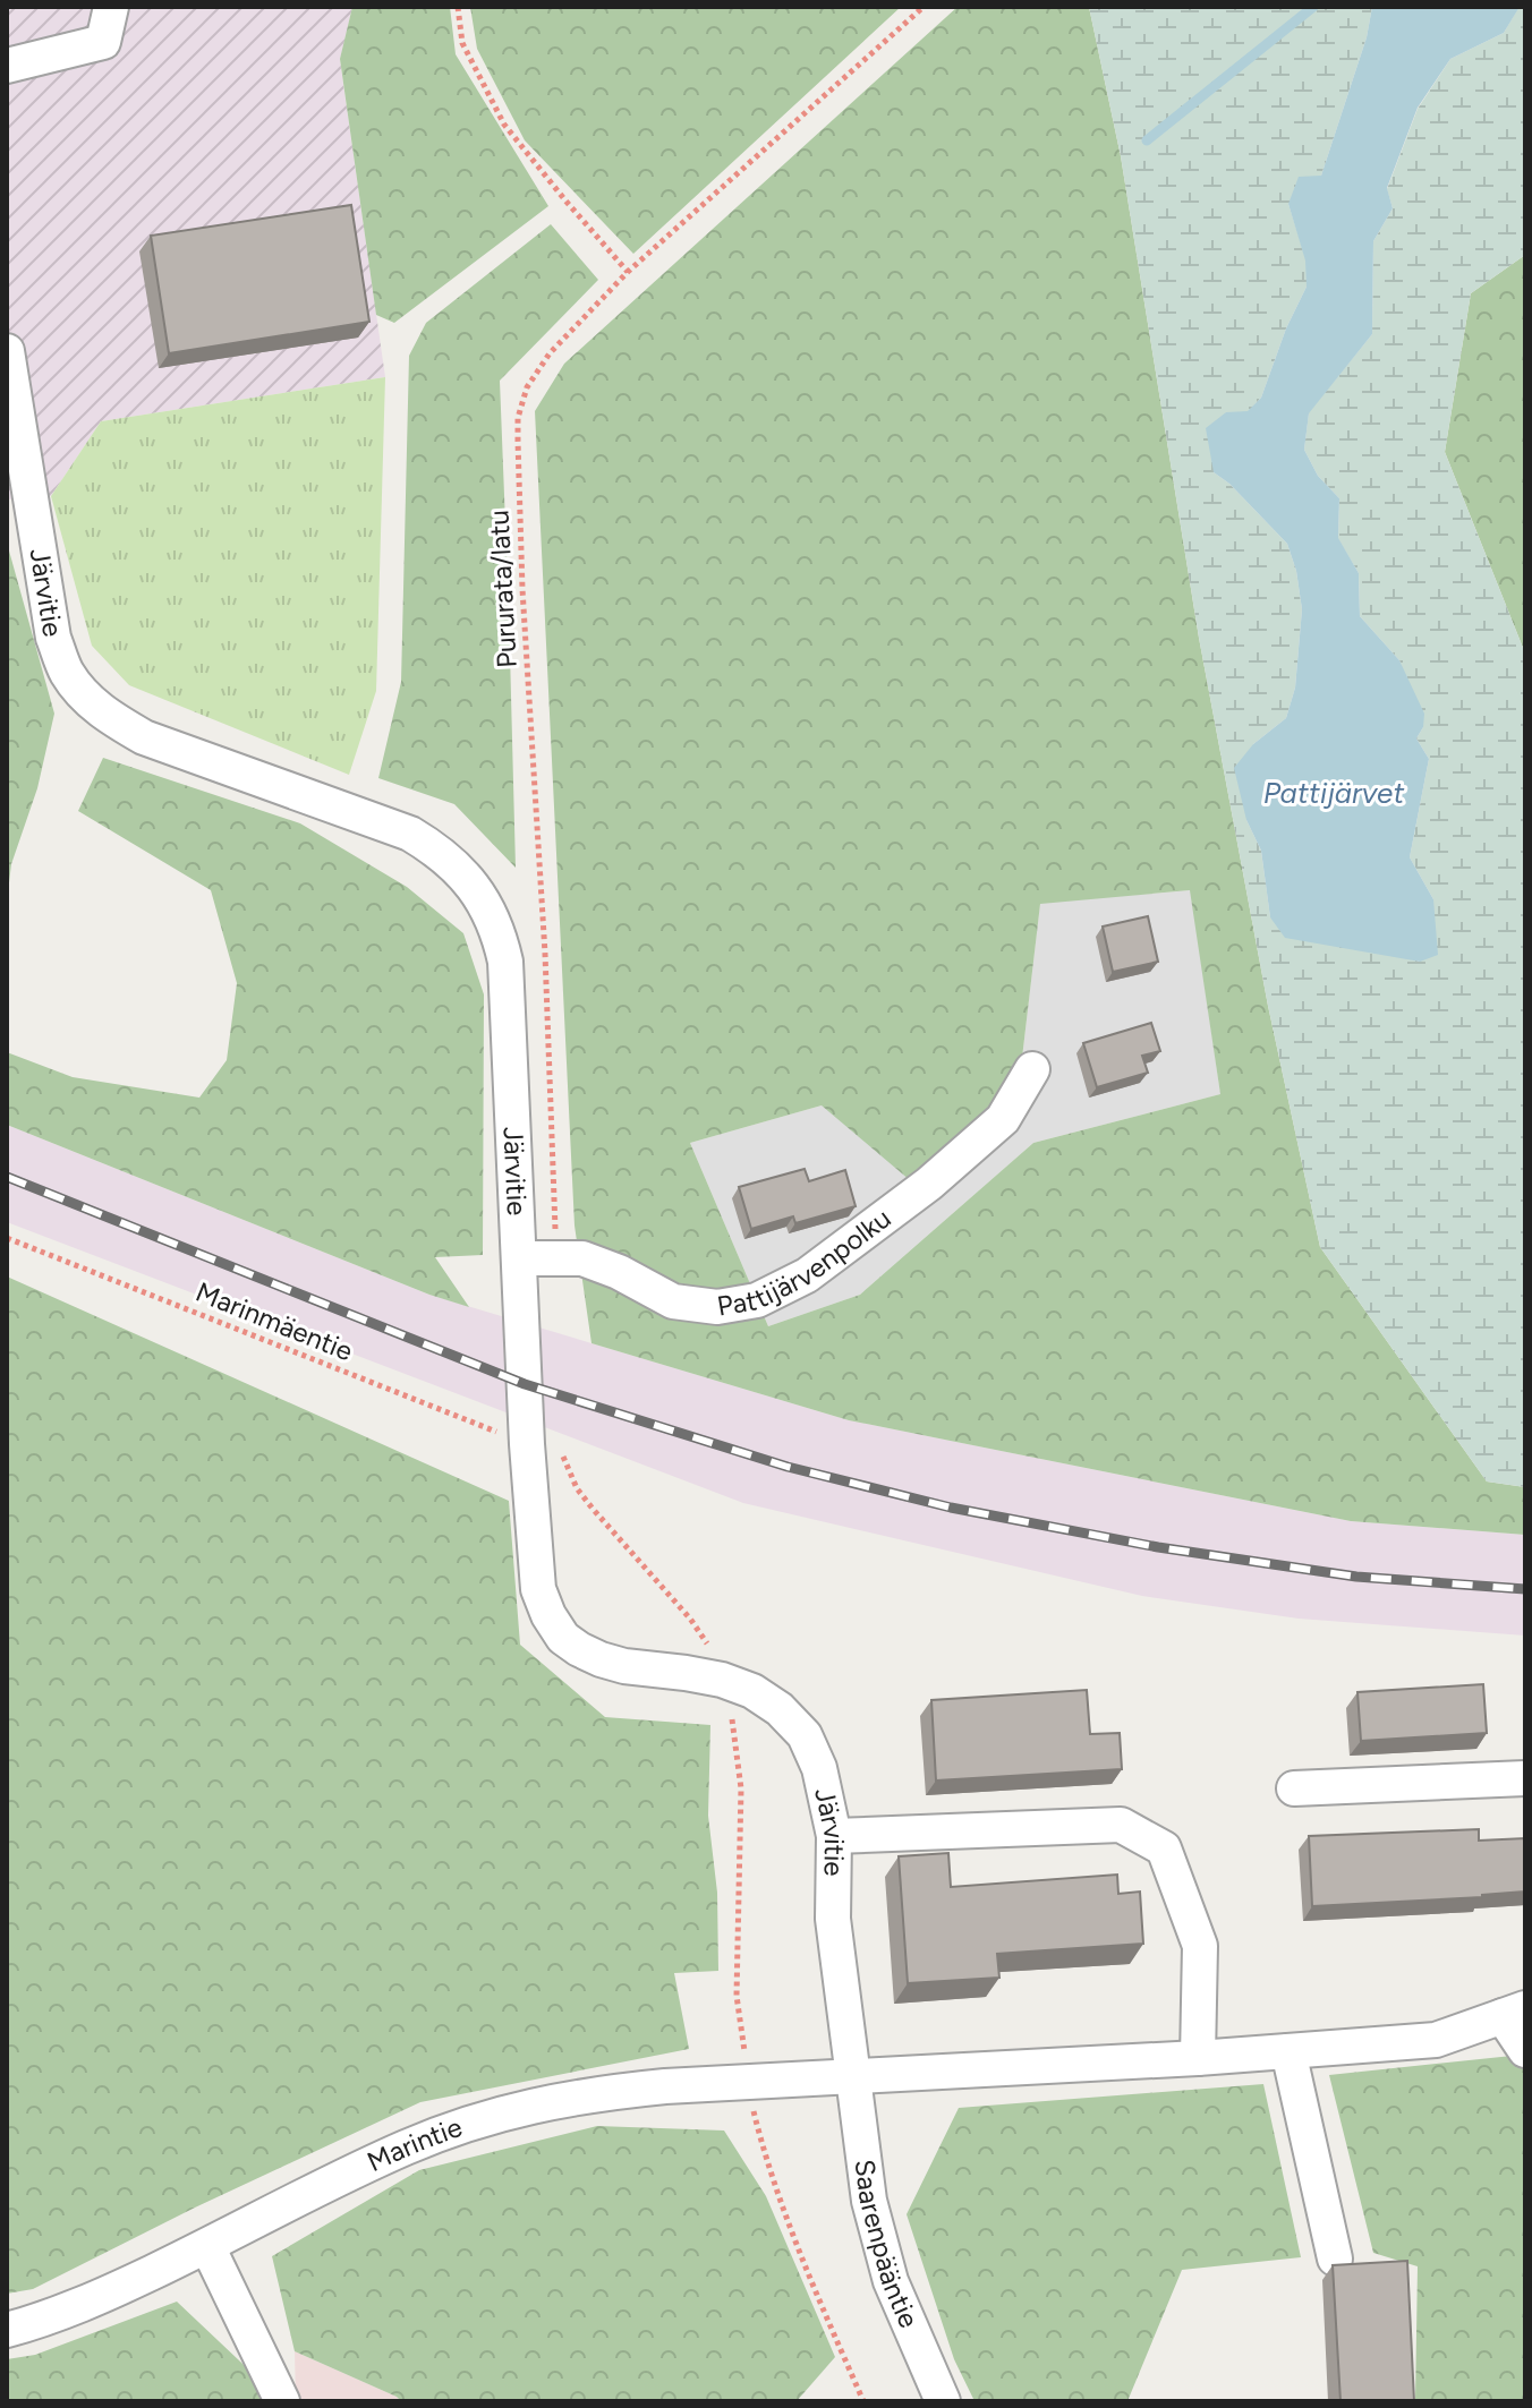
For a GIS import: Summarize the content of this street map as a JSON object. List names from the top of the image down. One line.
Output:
{"streets":{"street":["Järvitie","Pattijärvenpolku","Marintie","Saarenpääntie"],"path":["Pururata/latu","Marinmäentie"]},"crossings":[["Pururata/latu","Pattijärvenpolku"],["Järvitie","Pattijärvenpolku"],["Järvitie","Marinmäentie"],["Järvitie","Marintie"],["Järvitie","Saarenpääntie"],["Marintie","Saarenpääntie"]],"water":["Pattijärvet"]}
